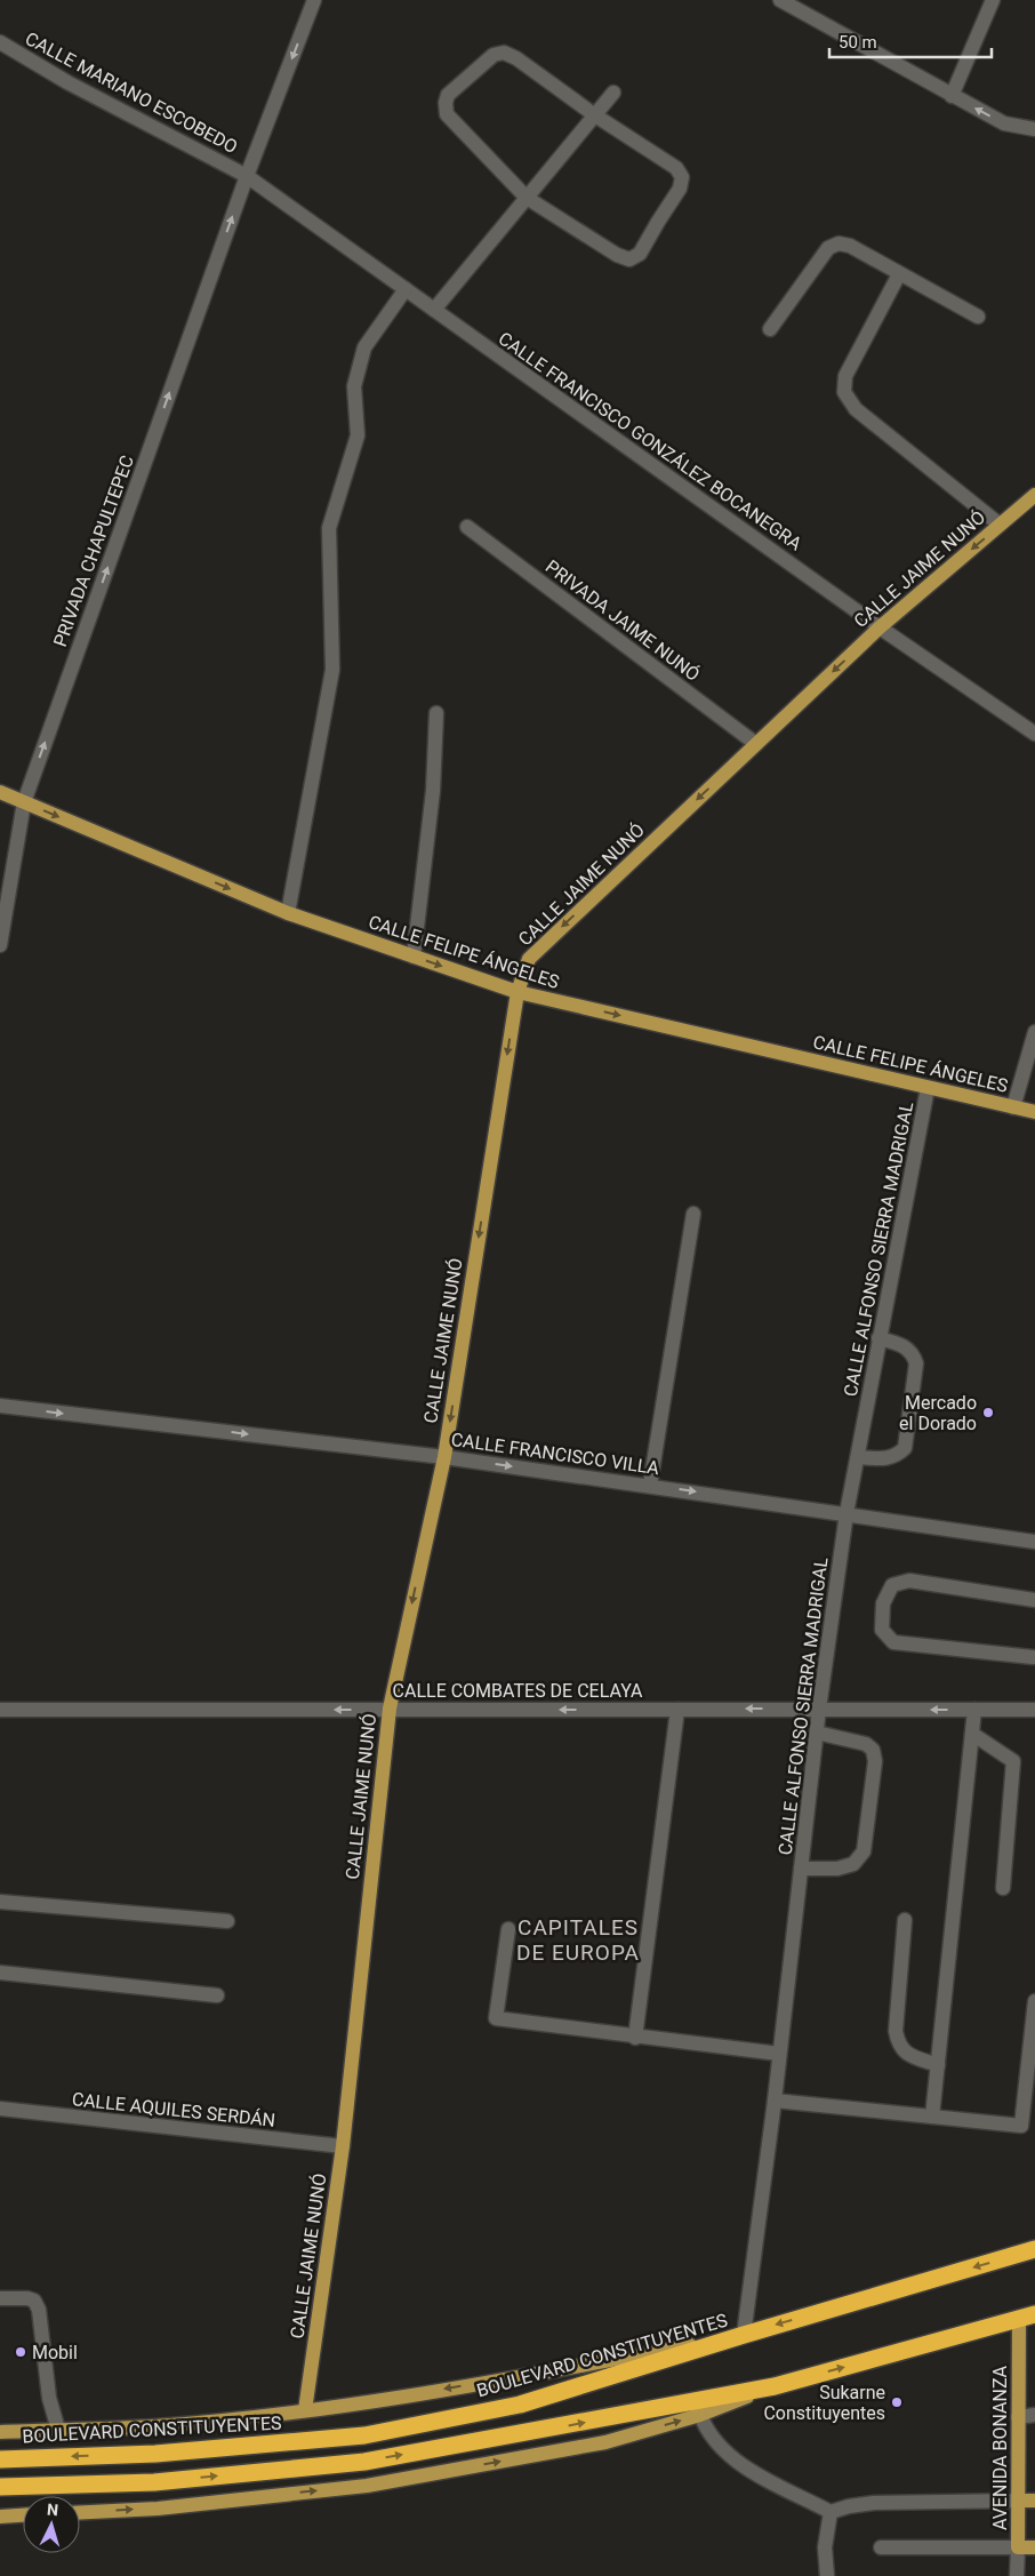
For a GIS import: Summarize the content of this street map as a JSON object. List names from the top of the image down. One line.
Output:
{"streets":{"highway":["BOULEVARD CONSTITUYENTES"],"main road":["CALLE JAIME NUNÓ","CALLE FELIPE ÁNGELES","AVENIDA BONANZA"],"street":["CALLE MARIANO ESCOBEDO","CALLE FRANCISCO GONZÁLEZ BOCANEGRA","PRIVADA CHAPULTEPEC","PRIVADA JAIME NUNÓ","CALLE ALFONSO SIERRA MADRIGAL","CALLE FRANCISCO VILLA","CALLE COMBATES DE CELAYA","CALLE AQUILES SERDÁN"]},"crossings":[["CALLE MARIANO ESCOBEDO","CALLE FRANCISCO GONZÁLEZ BOCANEGRA"],["CALLE MARIANO ESCOBEDO","PRIVADA CHAPULTEPEC"],["CALLE FRANCISCO GONZÁLEZ BOCANEGRA","PRIVADA CHAPULTEPEC"],["CALLE FRANCISCO GONZÁLEZ BOCANEGRA","CALLE JAIME NUNÓ"],["PRIVADA CHAPULTEPEC","CALLE FELIPE ÁNGELES"],["CALLE JAIME NUNÓ","PRIVADA JAIME NUNÓ"],["CALLE JAIME NUNÓ","CALLE FELIPE ÁNGELES"],["CALLE JAIME NUNÓ","CALLE FRANCISCO VILLA"],["CALLE JAIME NUNÓ","CALLE COMBATES DE CELAYA"],["CALLE JAIME NUNÓ","CALLE AQUILES SERDÁN"],["CALLE FELIPE ÁNGELES","CALLE ALFONSO SIERRA MADRIGAL"],["CALLE ALFONSO SIERRA MADRIGAL","CALLE FRANCISCO VILLA"],["CALLE ALFONSO SIERRA MADRIGAL","CALLE COMBATES DE CELAYA"],["CALLE ALFONSO SIERRA MADRIGAL","BOULEVARD CONSTITUYENTES"]],"one_way":["CALLE JAIME NUNÓ","CALLE FELIPE ÁNGELES","CALLE FRANCISCO VILLA","CALLE COMBATES DE CELAYA"],"districts":["CAPITALES DE EUROPA"],"places":["Mercado el Dorado","Mobil","Sukarne Constituyentes"],"scale_bar":"50 m","north":"top"}
